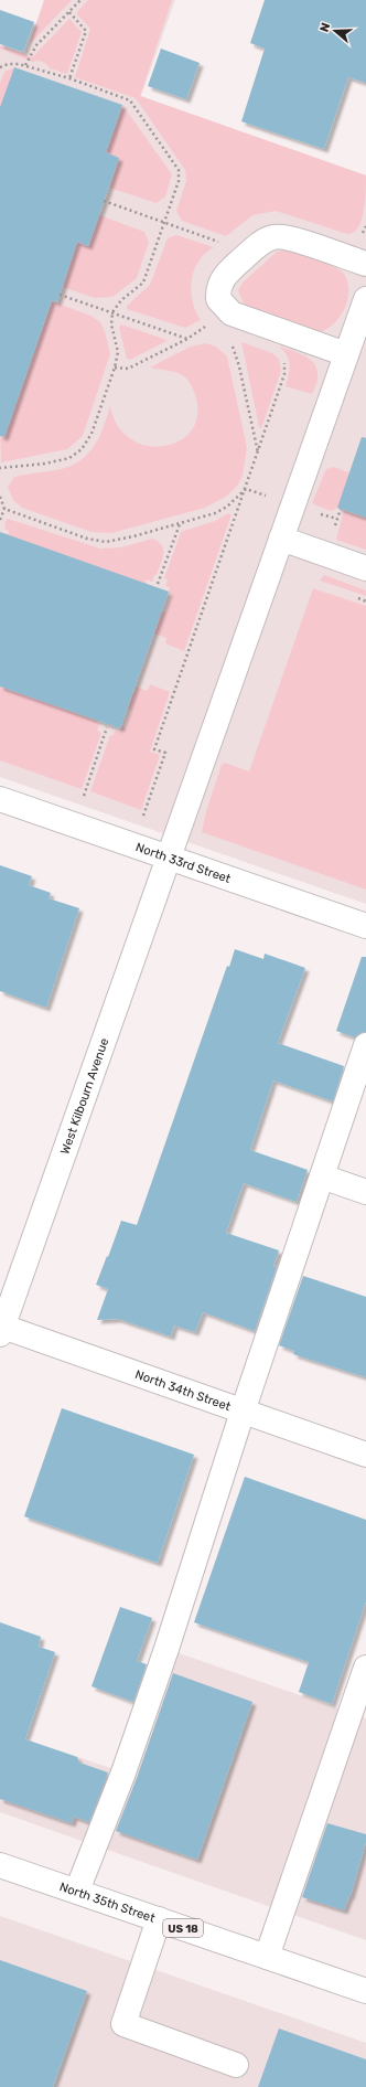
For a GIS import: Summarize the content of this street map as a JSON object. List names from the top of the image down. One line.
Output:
{"streets":{"street":["North 33rd Street","West Kilbourn Avenue","North 34th Street","North 35th Street","US 18"]},"crossings":[["North 33rd Street","West Kilbourn Avenue"],["West Kilbourn Avenue","North 34th Street"]],"north":"left"}
